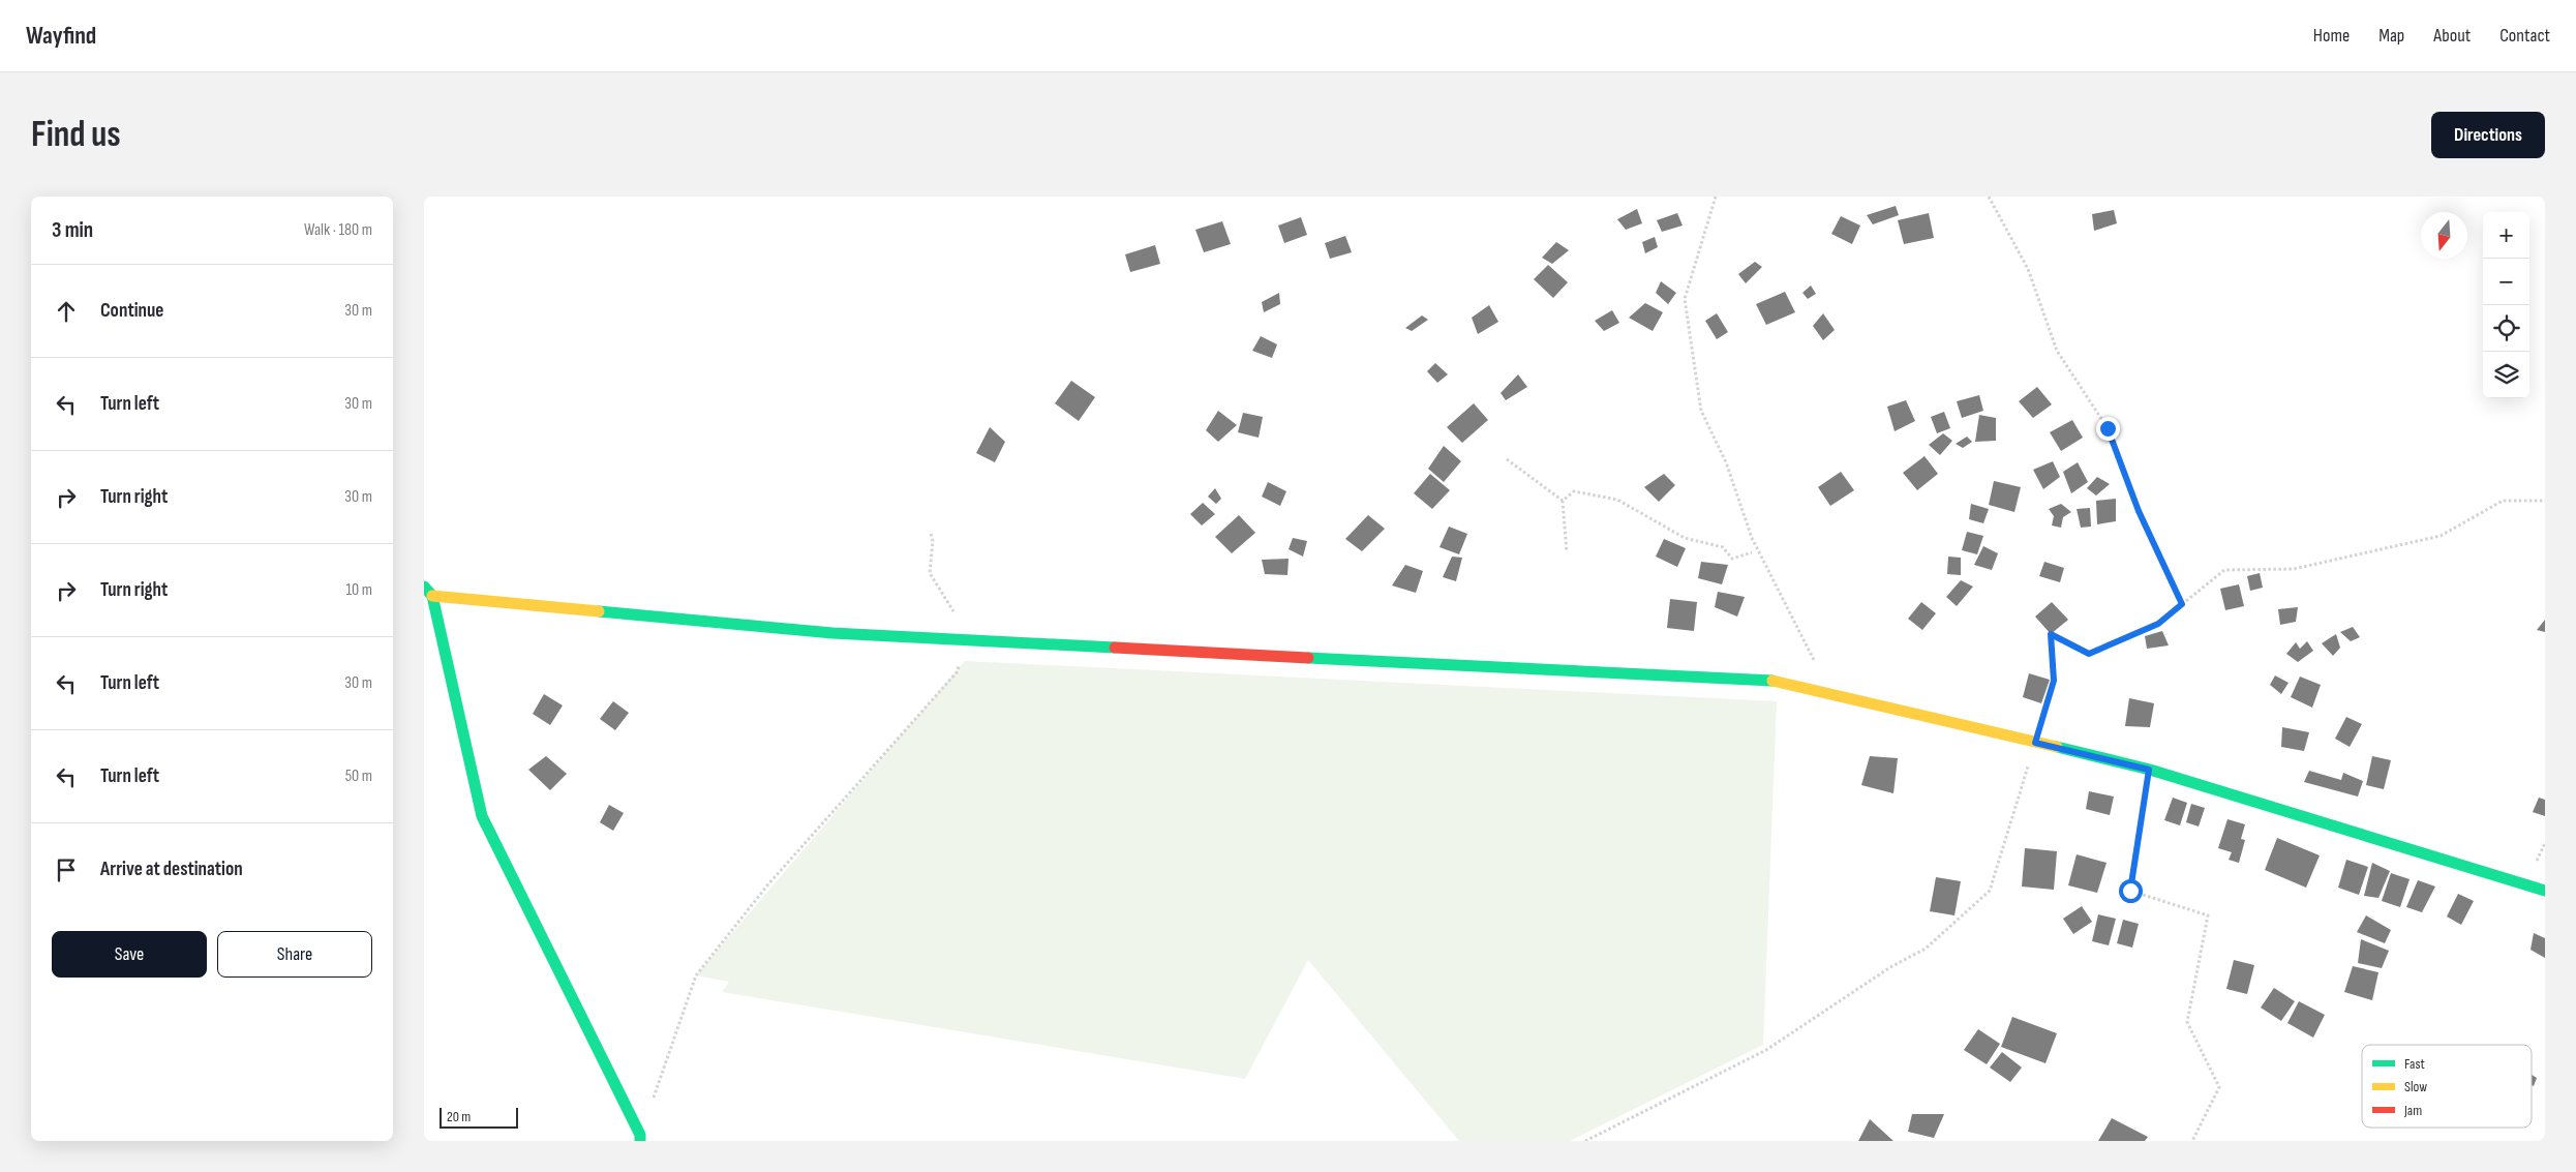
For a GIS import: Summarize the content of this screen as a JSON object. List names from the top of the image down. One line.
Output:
{"legend":["Fast","Slow","Jam"],"scale_bar":"20 m","north":"bottom","page":{"header":"Wayfind","nav":["Home","Map","About","Contact"],"buttons":["Directions",["Save","Share"]],"title":"Find us","heading":["3 min","Walk · 180 m"],"map_buttons":["+","−"],"list":[["Continue","30 m"],["Turn left","30 m"],["Turn right","30 m"],["Turn right","10 m"],["Turn left","30 m"],["Turn left","50 m"],"Arrive at destination"],"scale":"20 m"}}
